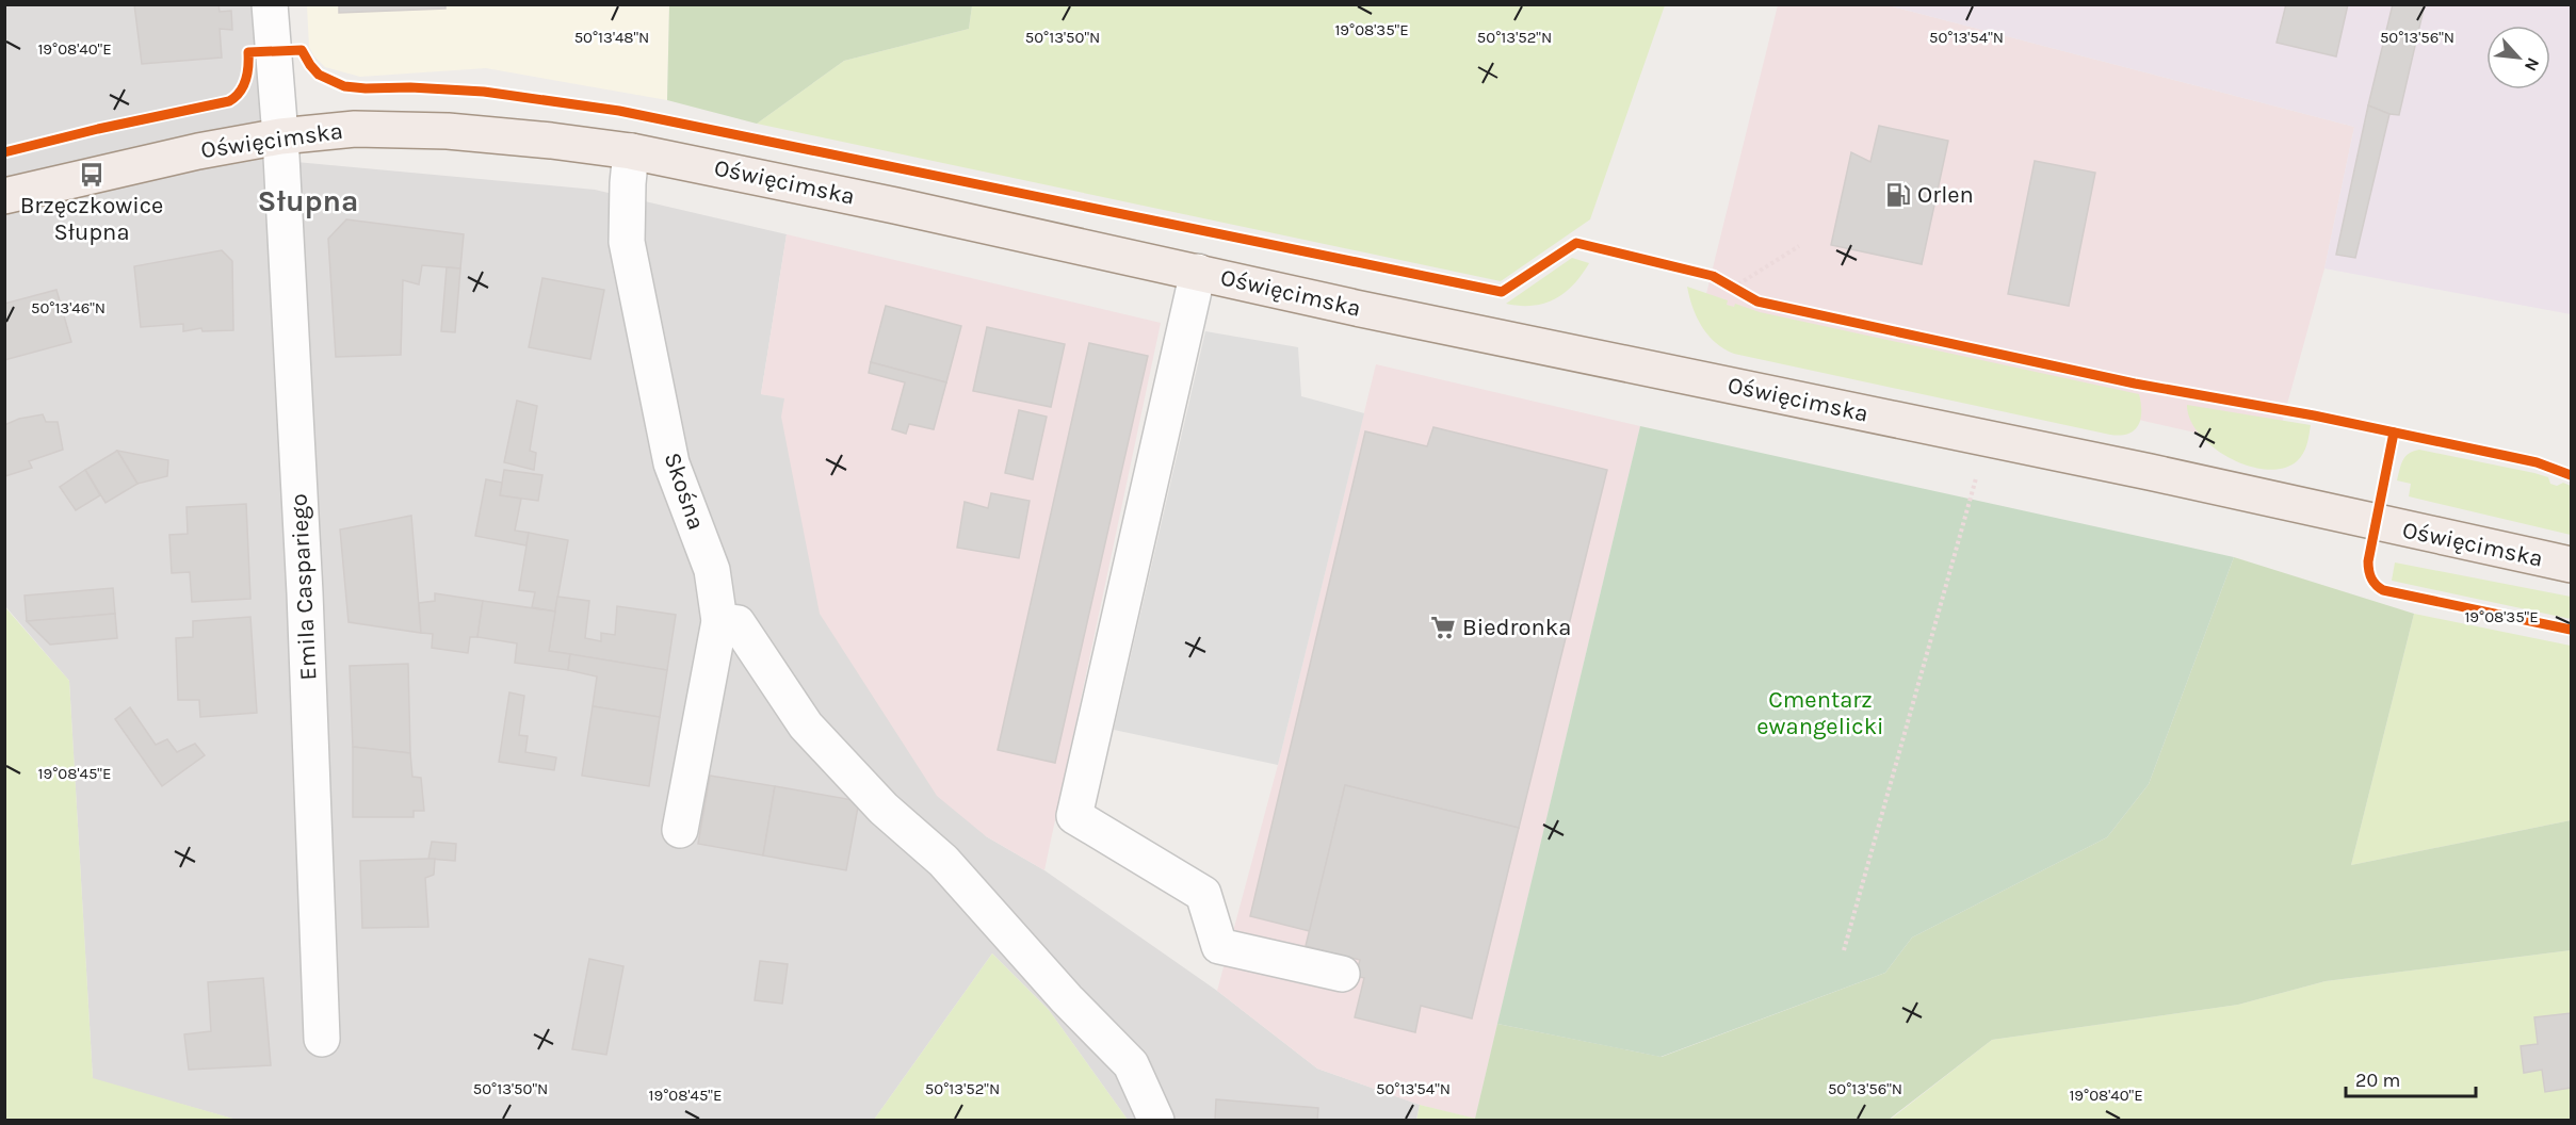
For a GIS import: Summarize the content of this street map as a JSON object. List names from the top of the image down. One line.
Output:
{"streets":{"main road":["Oświęcimska"],"street":["Skośna","Emila Caspariego"]},"crossings":[["Oświęcimska","Skośna"],["Oświęcimska","Emila Caspariego"]],"districts":["Słupna"],"parks":["Cmentarz ewangelicki"],"places":{"bus stop":["Brzęczkowice Słupna"],"fuel station":["Orlen"],"supermarket":["Biedronka"]},"scale_bar":"20 m","north":"bottom right","coordinates":["19°08'35\"E","50°13'48\"N","50°13'50\"N","50°13'52\"N","50°13'54\"N","50°13'56\"N","19°08'40\"E","50°13'46\"N","19°08'45\"E"]}
